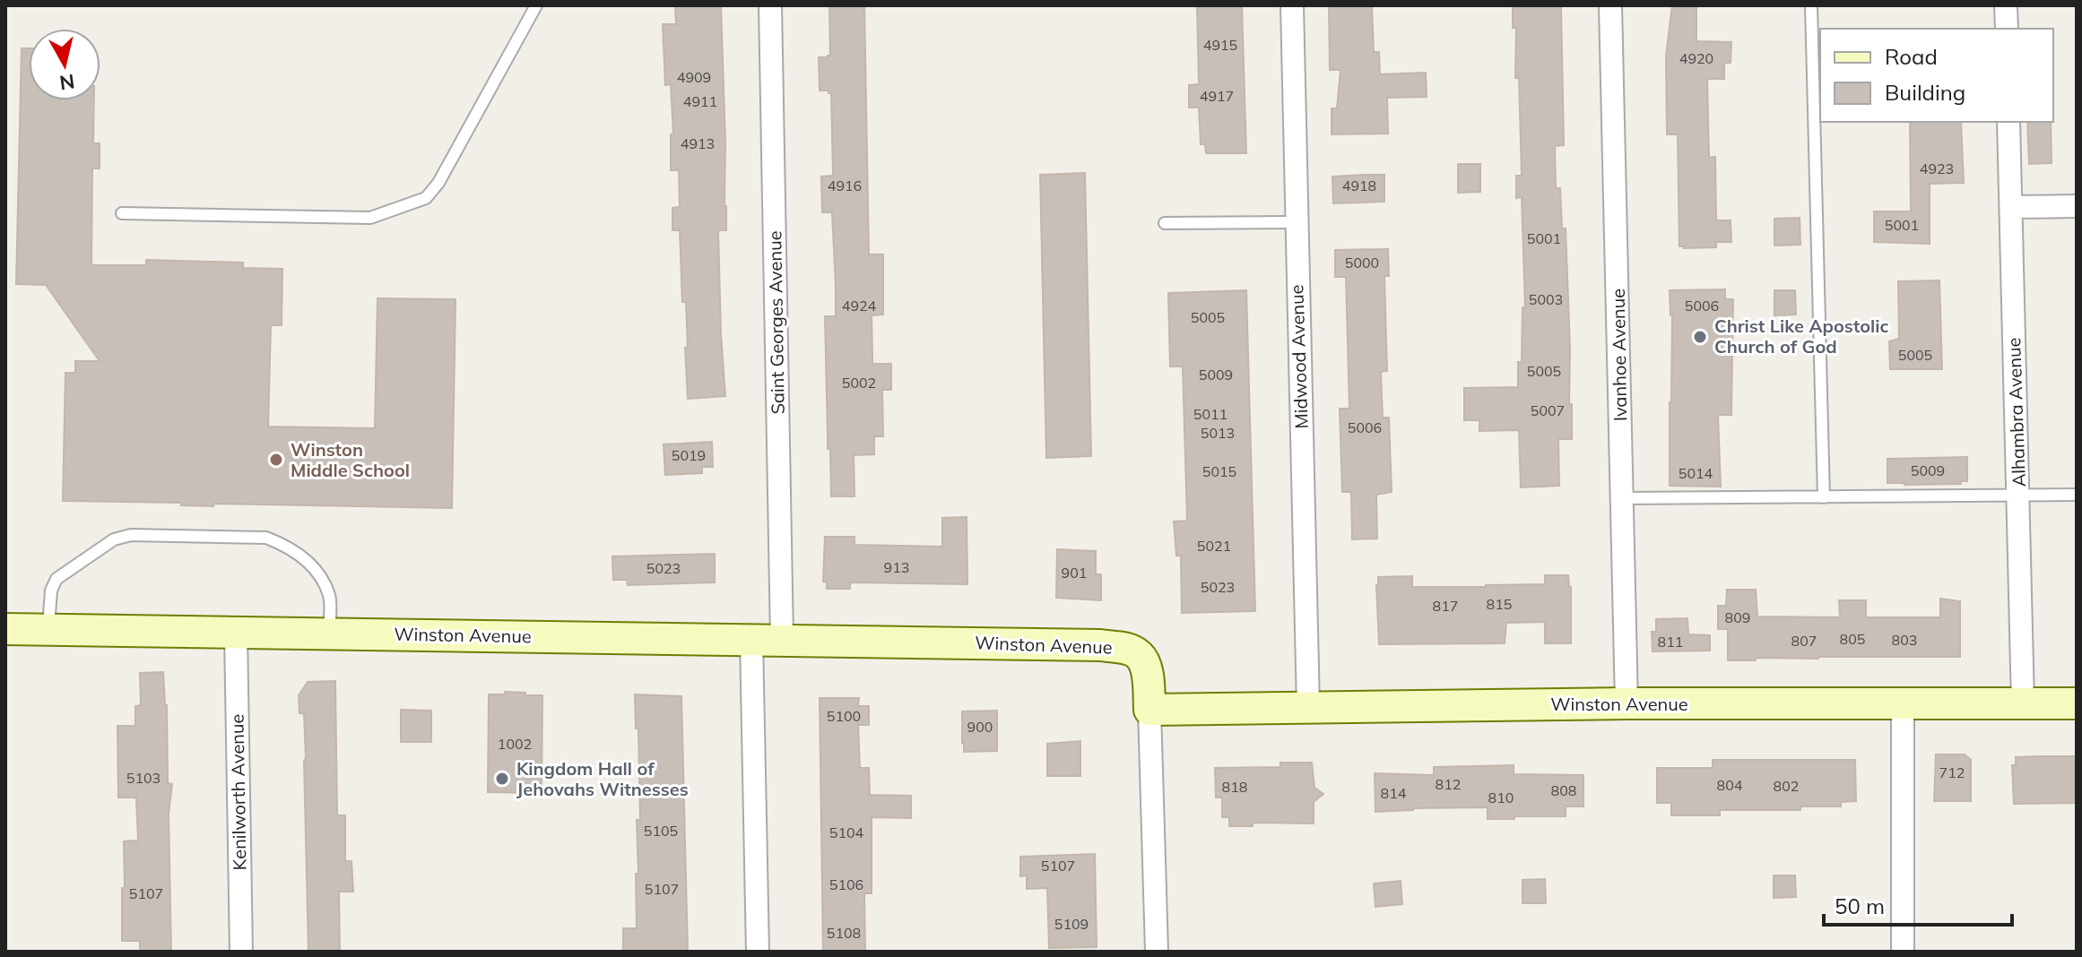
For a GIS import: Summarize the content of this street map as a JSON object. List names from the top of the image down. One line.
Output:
{"streets":{"street":["Saint Georges Avenue","Ivanhoe Avenue","Midwood Avenue","Alhambra Avenue","Winston Avenue","Kenilworth Avenue"]},"crossings":[["Saint Georges Avenue","Winston Avenue"],["Ivanhoe Avenue","Winston Avenue"],["Midwood Avenue","Winston Avenue"],["Alhambra Avenue","Winston Avenue"],["Winston Avenue","Kenilworth Avenue"]],"places":["Christ Like Apostolic Church of God","Winston Middle School","Kingdom Hall of Jehovahs Witnesses"],"house_numbers":["4915","4920","4909","4917","4911","4913","4923","4916","4918","5001","5001","5000","5003","4924","5006","5005","5005","5005","5009","5002","5007","5011","5006","5013","5019","5009","5015","5014","5021","913","5023","901","5023","815","817","809","805","803","807","811","5100","900","1002","712","5103","812","804","802","818","808","814","810","5105","5104","5107","5106","5107","5107","5109","5108"],"legend":["Road","Building"],"scale_bar":"50 m","north":"bottom"}
